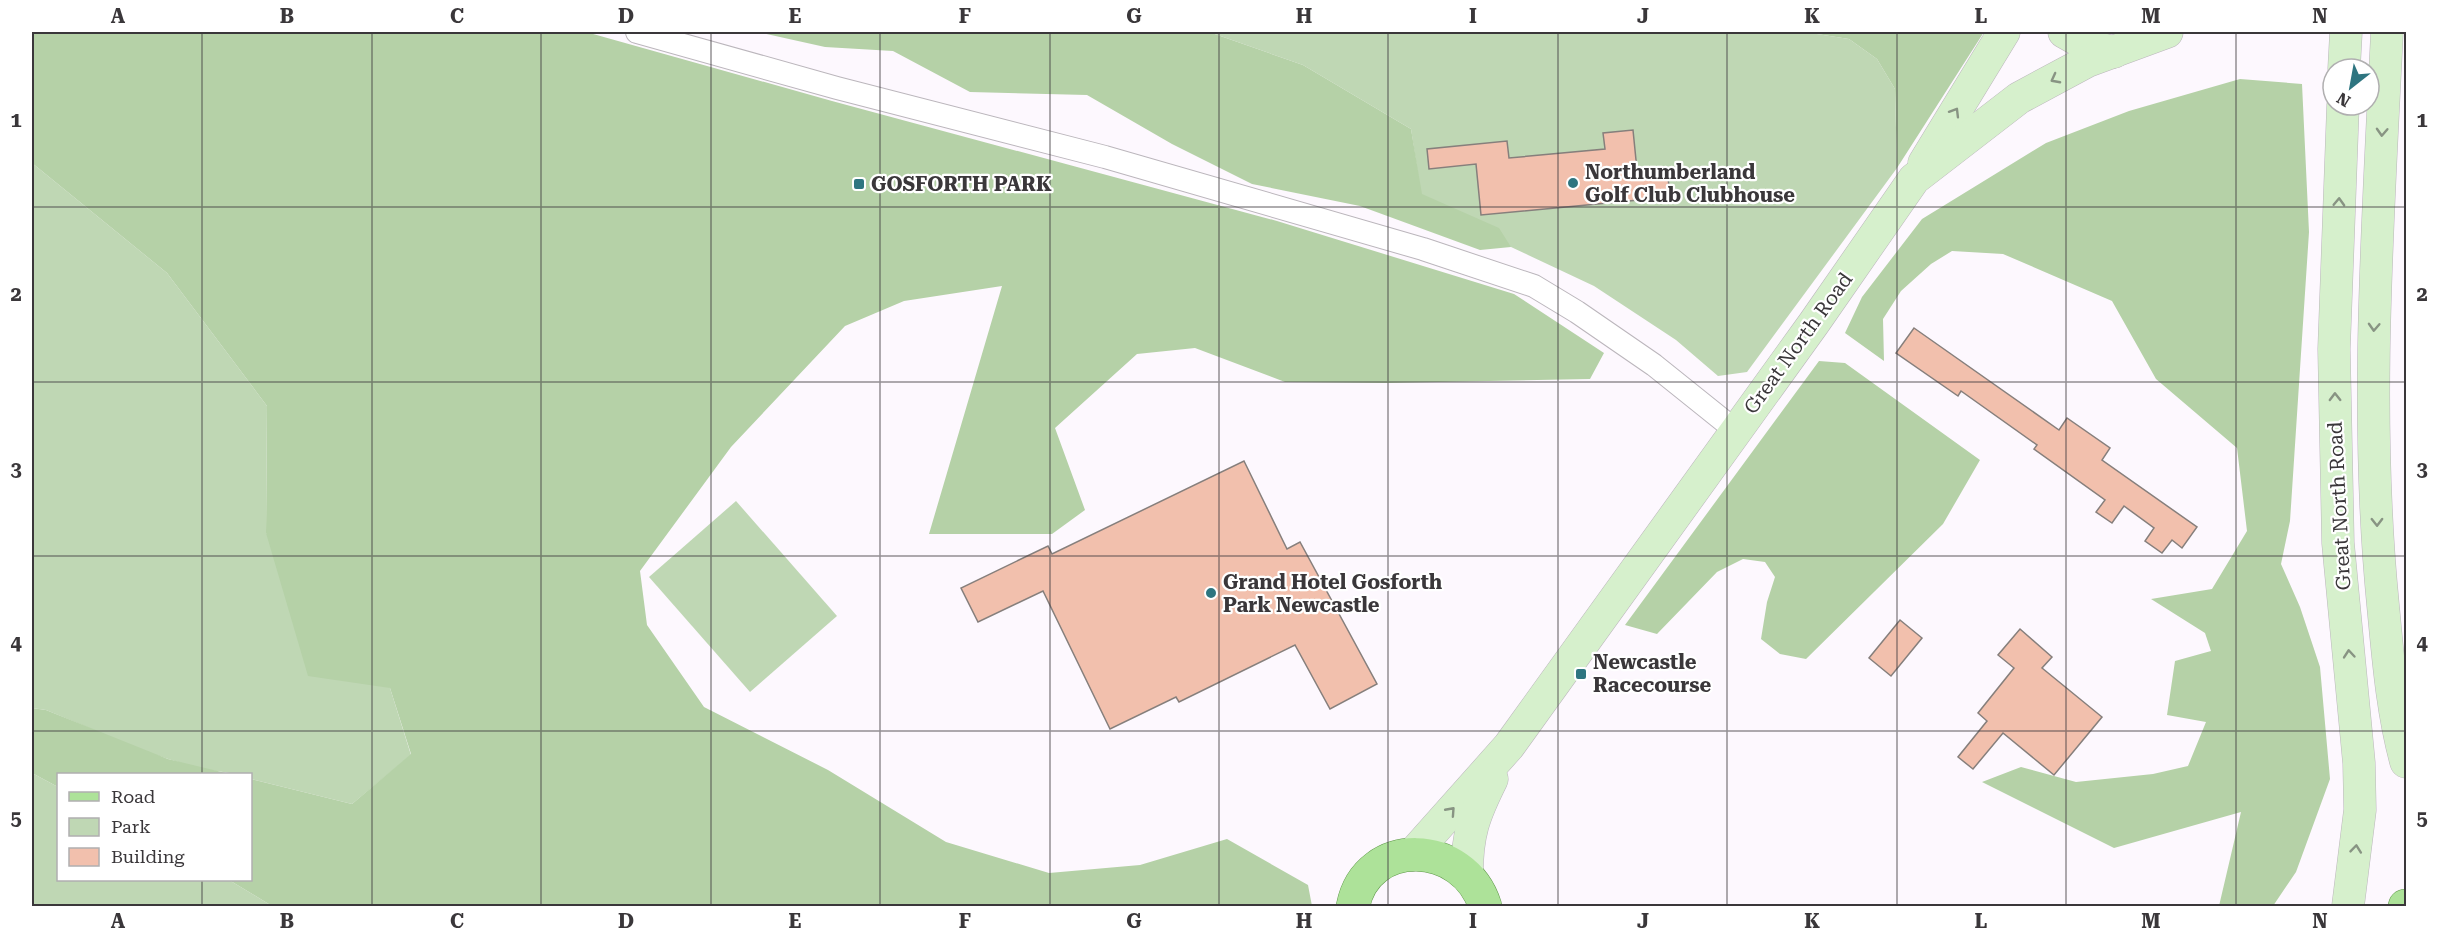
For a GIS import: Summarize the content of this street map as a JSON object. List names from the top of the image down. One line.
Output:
{"streets":{"main road":["Great North Road"]},"places":{"other":["Northumberland Golf Club Clubhouse","Grand Hotel Gosforth Park Newcastle"],"transit":["GOSFORTH PARK","Newcastle Racecourse"]},"legend":["Road","Park","Building"],"north":"bottom left","grid":{"columns":["A","B","C","D","E","F","G","H","I","J","K","L","M","N"],"rows":["1","2","3","4","5"]}}
